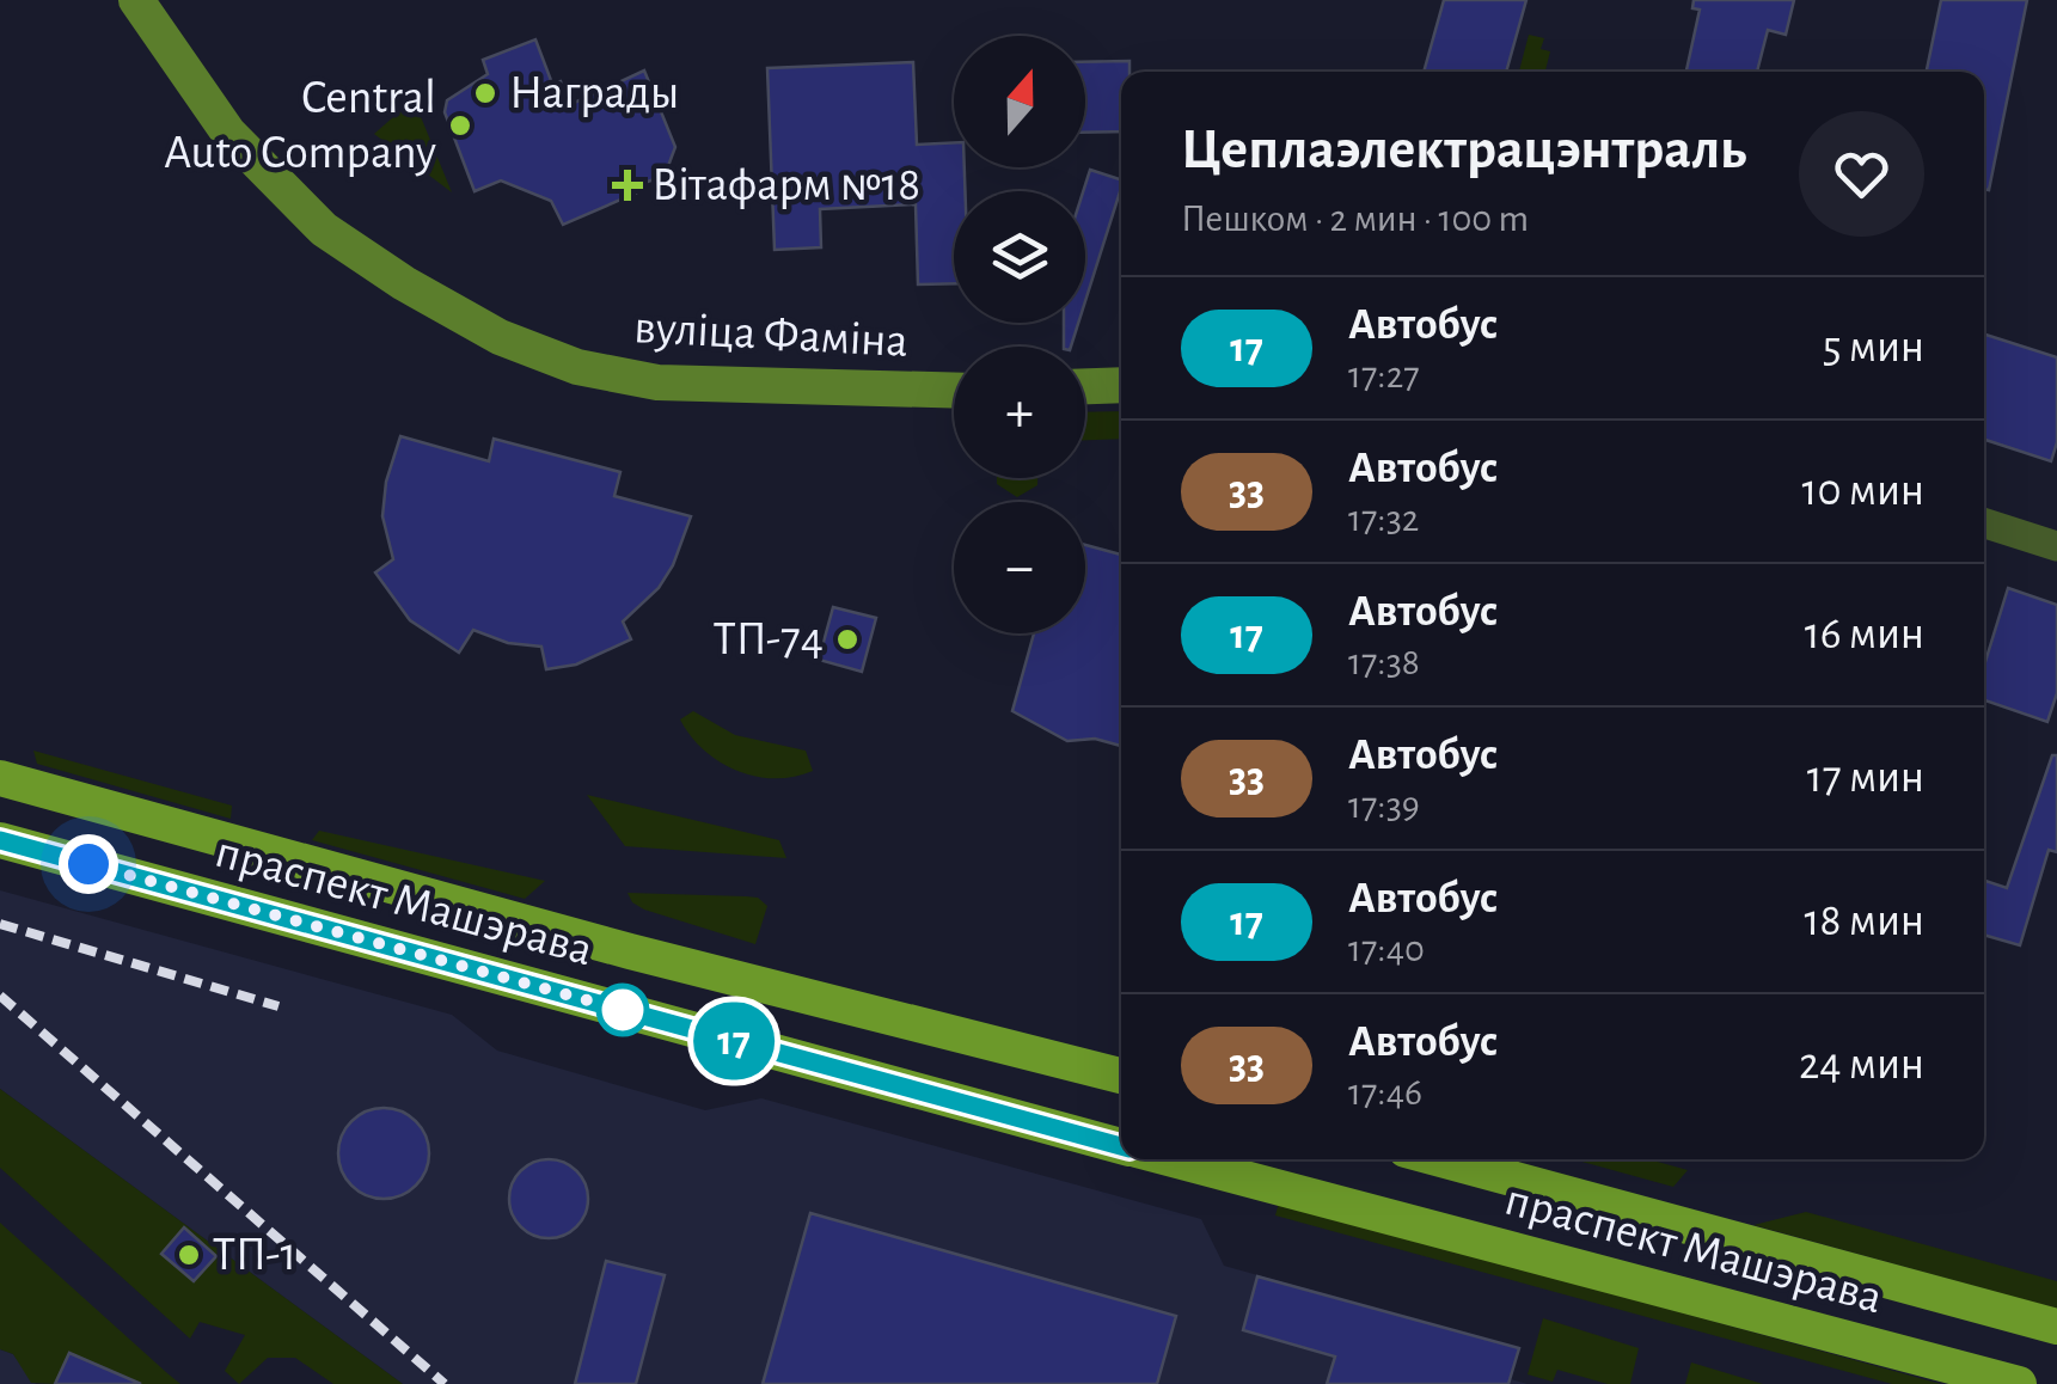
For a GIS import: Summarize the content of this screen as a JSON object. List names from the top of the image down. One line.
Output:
{"streets":{"main road":["праспект Машэрава"],"street":["вуліца Фаміна"]},"places":{"other":["Награды","Central Auto Company","ТП-74","ТП-1"],"health":["Вітафарм №18"]},"lines":["bus line 17"],"north":"top","page":{"on_map":"17","map_buttons":["+","−"],"heading":["Цеплаэлектрацэнтраль","Пешком · 2 мин · 100 m"],"list":[{"mark":"17","name":"Автобус","note":"17:27","value":"5 мин"},{"mark":"33","name":"Автобус","note":"17:32","value":"10 мин"},{"mark":"17","name":"Автобус","note":"17:38","value":"16 мин"},{"mark":"33","name":"Автобус","note":"17:39","value":"17 мин"},{"mark":"17","name":"Автобус","note":"17:40","value":"18 мин"},{"mark":"33","name":"Автобус","note":"17:46","value":"24 мин"}]}}
